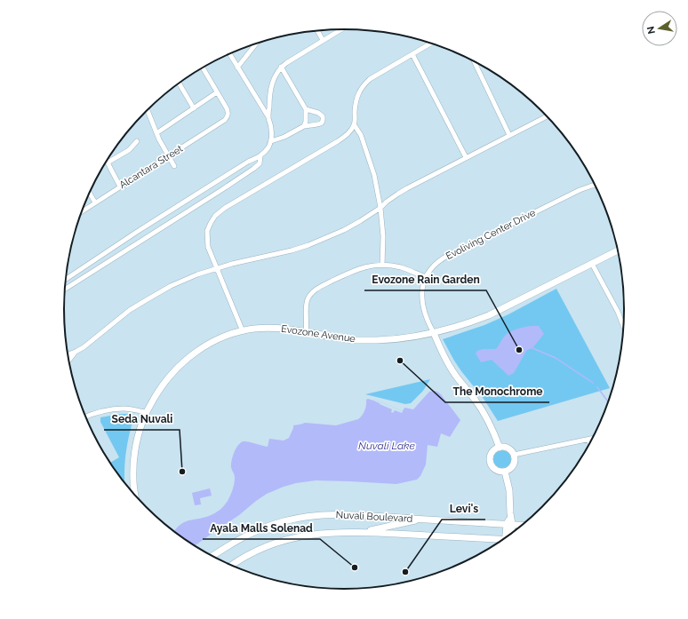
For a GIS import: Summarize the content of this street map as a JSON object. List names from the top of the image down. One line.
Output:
{"streets":{"street":["Alcantara Street","Evoliving Center Drive","Evozone Avenue","Nuvali Boulevard"]},"crossings":[["Evoliving Center Drive","Evozone Avenue"]],"water":["Nuvali Lake"],"places":["Evozone Rain Garden","The Monochrome","Seda Nuvali","Ayala Malls Solenad","Levi's"],"north":"left"}
